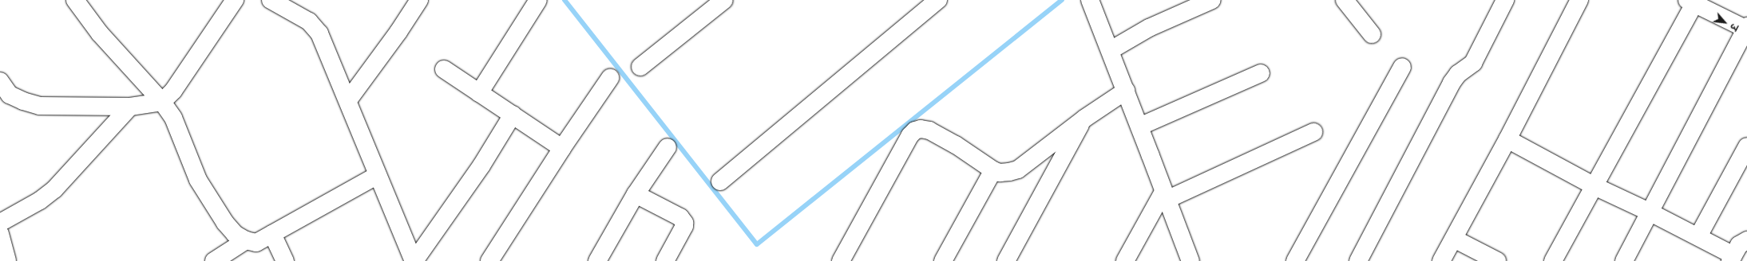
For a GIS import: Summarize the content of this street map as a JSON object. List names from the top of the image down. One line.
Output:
{"north":"bottom right"}
